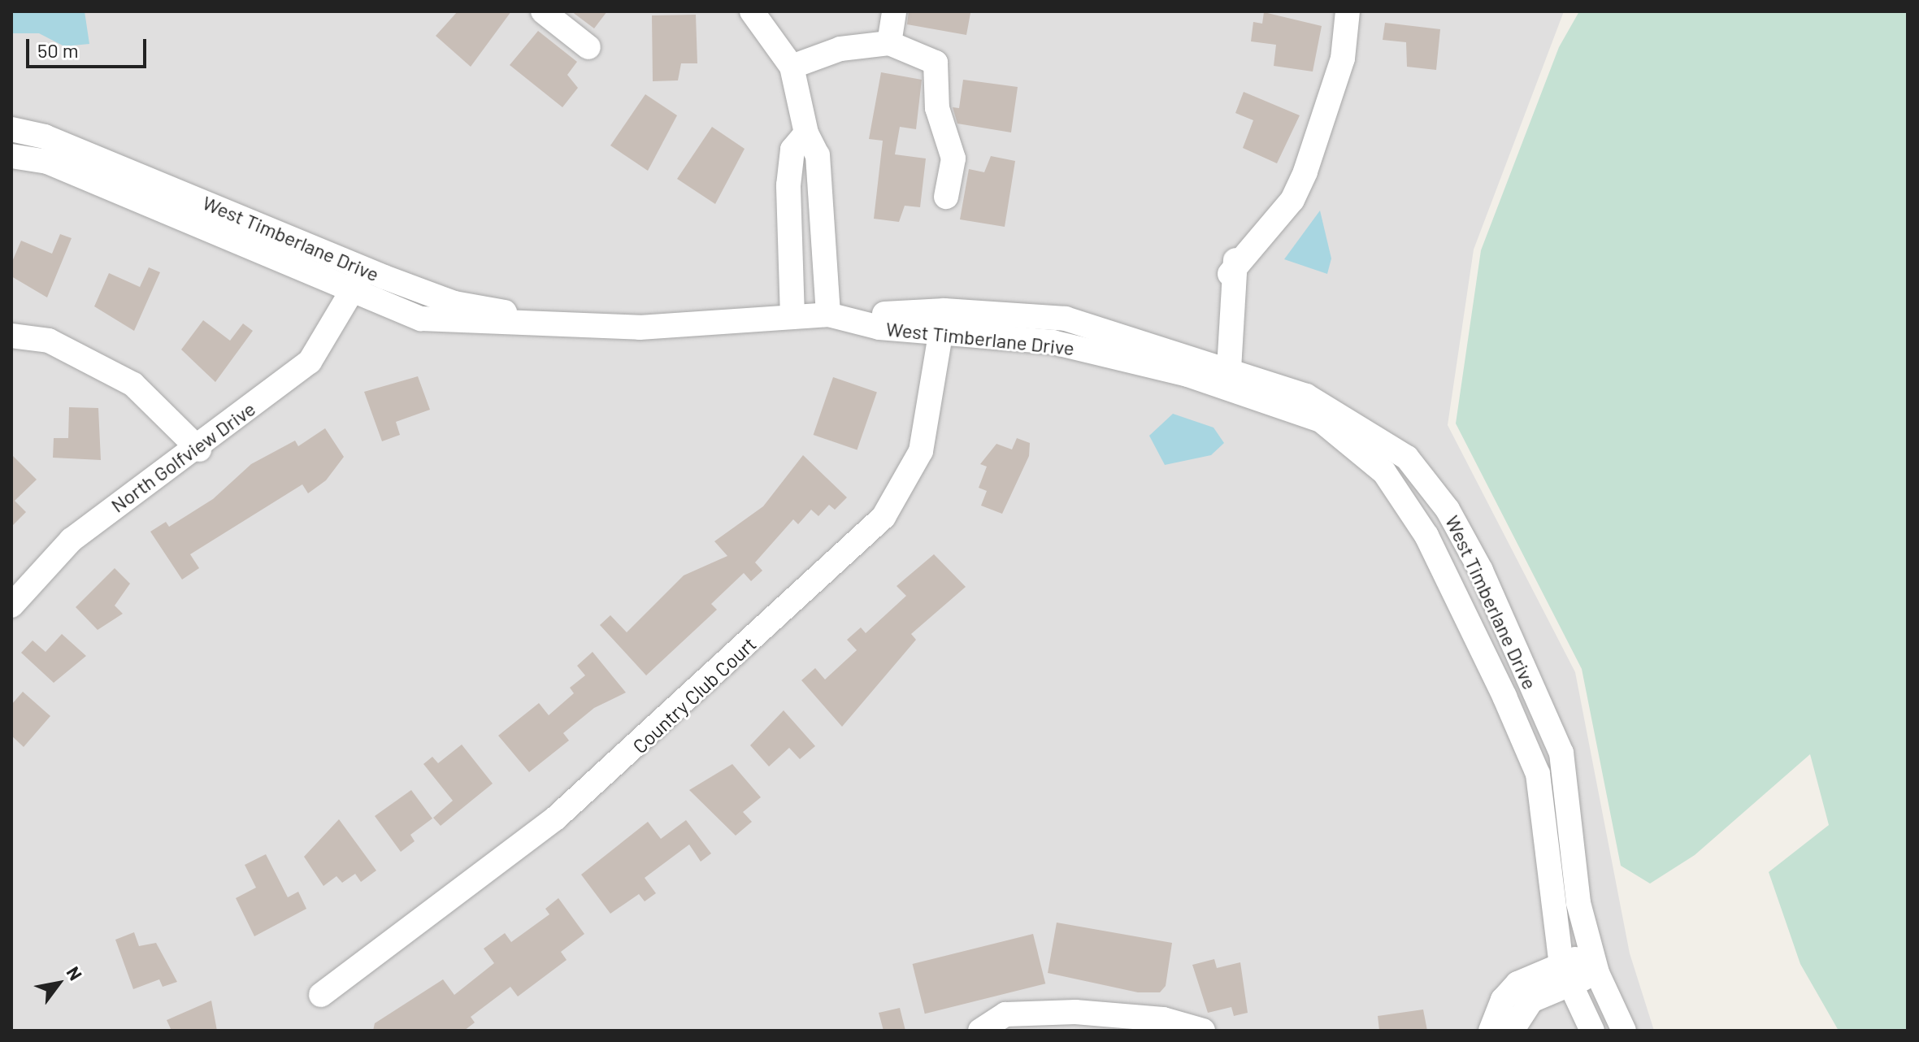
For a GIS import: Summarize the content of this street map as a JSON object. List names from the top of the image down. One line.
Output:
{"streets":{"street":["West Timberlane Drive","North Golfview Drive","Country Club Court"]},"crossings":[["West Timberlane Drive","North Golfview Drive"],["West Timberlane Drive","Country Club Court"]],"scale_bar":"50 m","north":"top right"}
